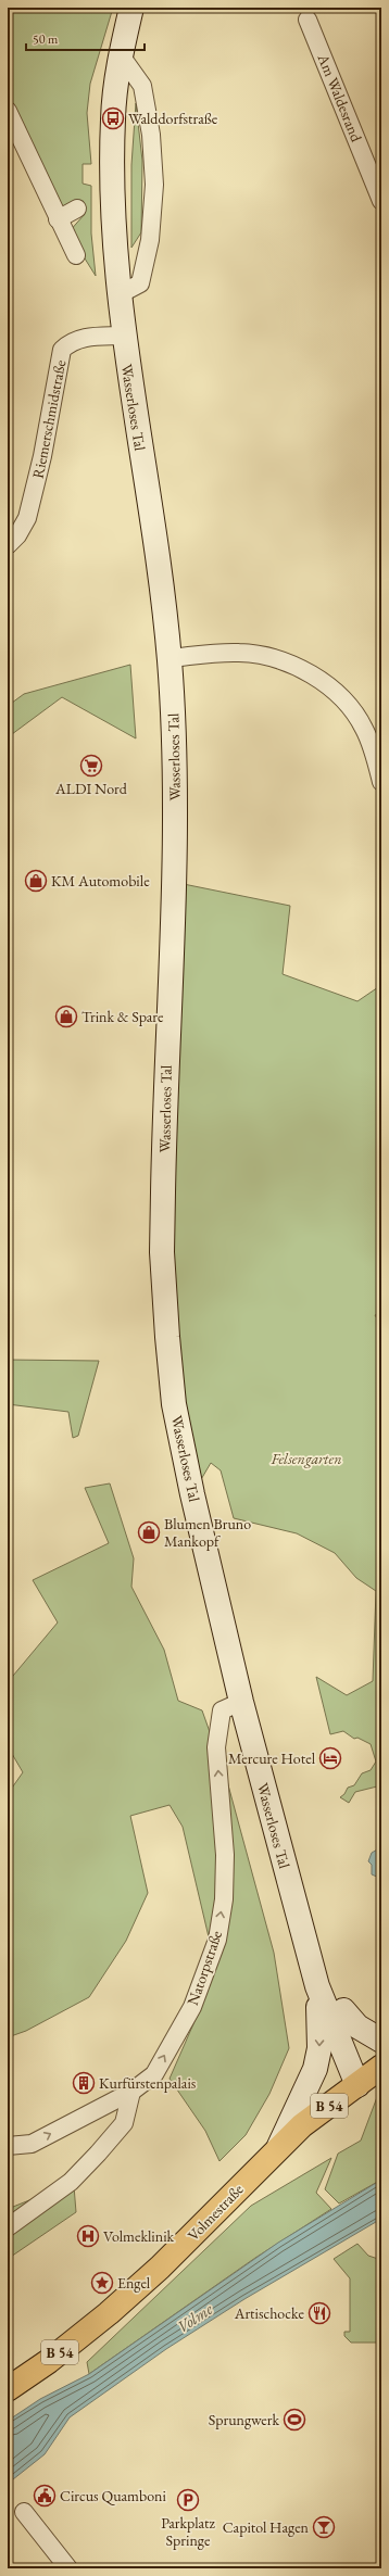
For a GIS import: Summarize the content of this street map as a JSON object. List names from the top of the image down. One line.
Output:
{"streets":{"main road":["Wasserloses Tal","B 54","Volmestraße"],"street":["Am Waldesrand","Riemerschmidstraße","Natorpstraße"]},"crossings":[["Wasserloses Tal","Riemerschmidstraße"],["Wasserloses Tal","Natorpstraße"],["Wasserloses Tal","Volmestraße"]],"water":["Volme"],"parks":["Felsengarten"],"places":{"bus stop":["Walddorfstraße"],"supermarket":["ALDI Nord"],"shop":["KM Automobile","Trink & Spare","Blumen Bruno Mankopf"],"hotel":["Mercure Hotel"],"building":["Kurfürstenpalais"],"hospital":["Volmeklinik"],"place":["Engel"],"restaurant":["Artischocke"],"sports":["Sprungwerk"],"public building":["Circus Quamboni"],"parking":["Parkplatz Springe"],"bar":["Capitol Hagen"]},"scale_bar":"50 m"}
